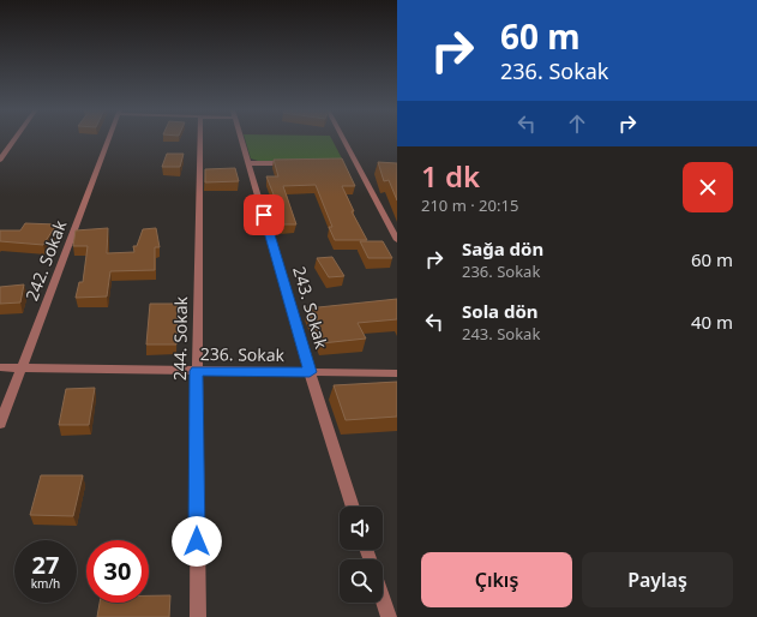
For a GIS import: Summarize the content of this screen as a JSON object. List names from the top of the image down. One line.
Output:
{"streets":{"street":["242. Sokak","243. Sokak","244. Sokak","236. Sokak"]},"crossings":[["242. Sokak","236. Sokak"],["243. Sokak","236. Sokak"],["244. Sokak","236. Sokak"]],"page":{"turn":["60 m","236. Sokak"],"heading":["1 dk","210 m · 20:15"],"list":[{"name":"Sağa dön","note":"236. Sokak","value":"60 m"},{"name":"Sola dön","note":"243. Sokak","value":"40 m"}],"speed":"27 km/h","limit":"30","buttons":["Çıkış","Paylaş"]}}
